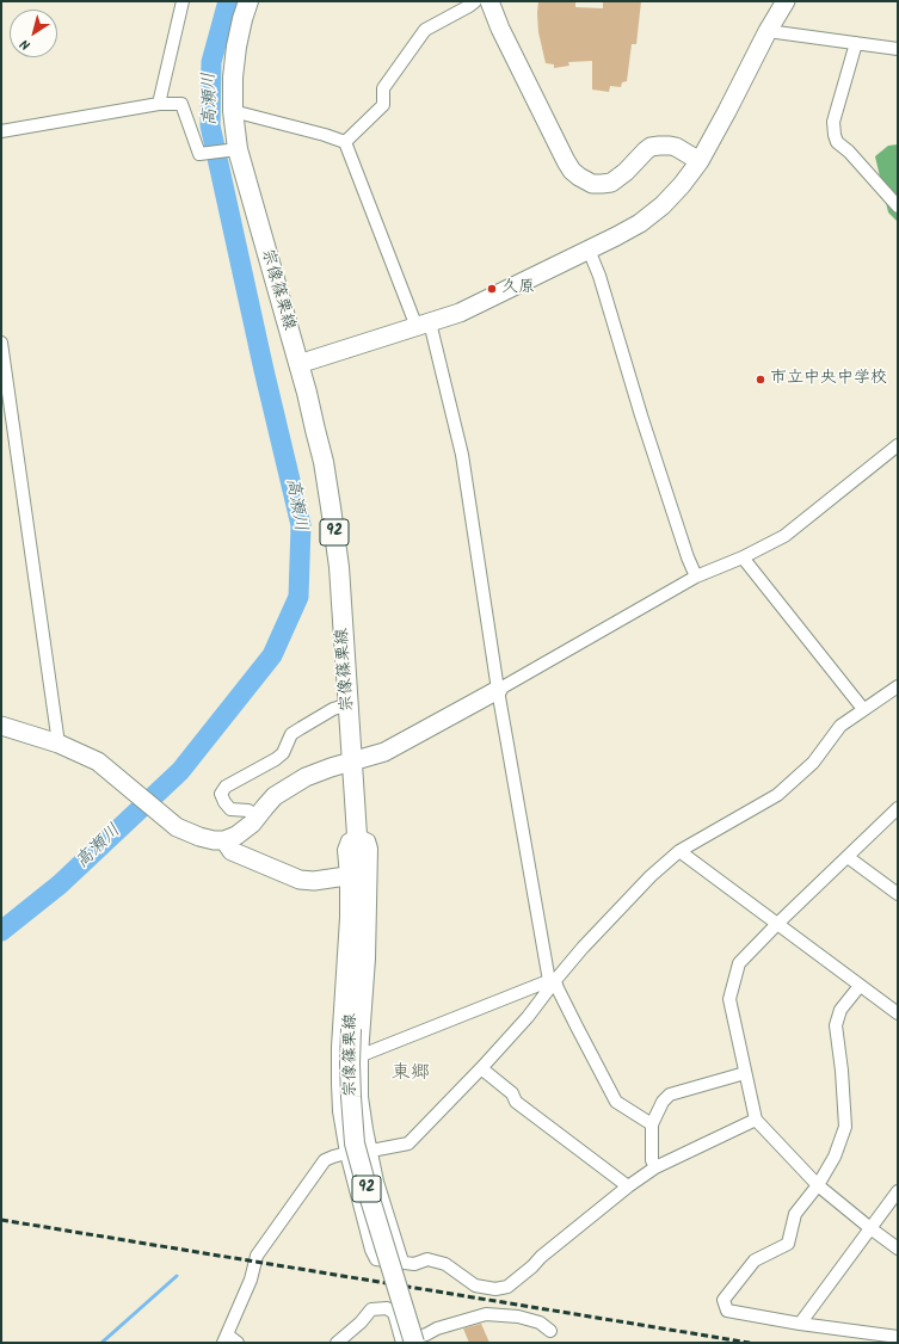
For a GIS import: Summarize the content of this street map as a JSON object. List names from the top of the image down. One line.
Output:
{"streets":{"main road":["宗像篠栗線","92"]},"districts":["東郷"],"water":["高瀬川"],"places":["久原","市立中央中学校"],"north":"bottom left"}
